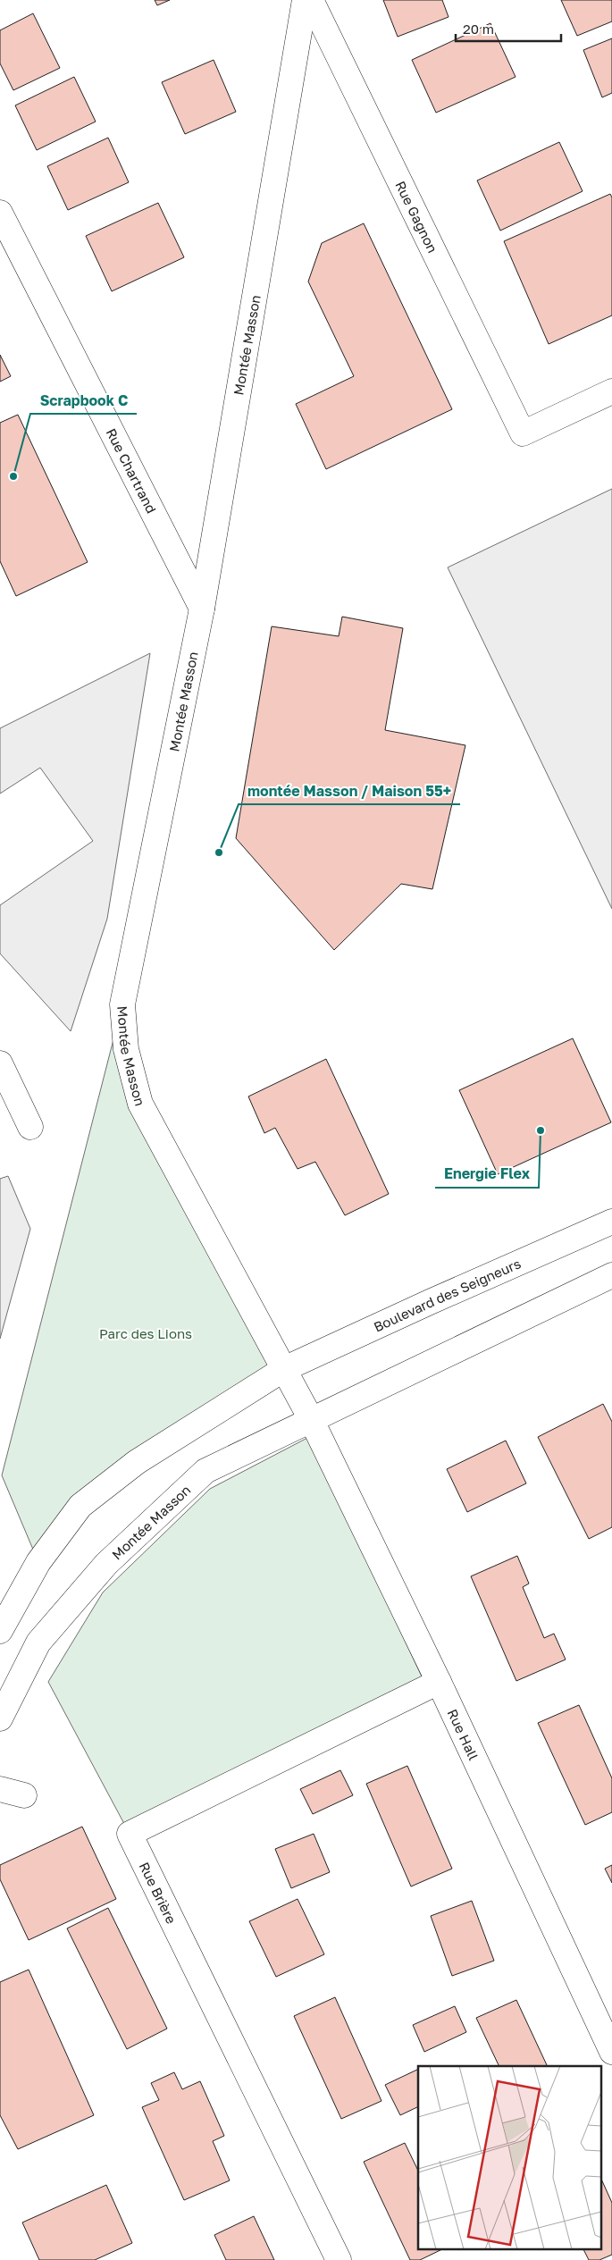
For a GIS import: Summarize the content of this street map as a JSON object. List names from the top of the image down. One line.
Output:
{"streets":{"main road":["Rue Gagnon","Montée Masson","Rue Chartrand","Boulevard des Seigneurs","Rue Hall","Rue Brière"]},"crossings":[["Montée Masson","Rue Chartrand"],["Montée Masson","Boulevard des Seigneurs"],["Montée Masson","Rue Hall"],["Rue Hall","Rue Brière"]],"parks":["Parc des Lions"],"places":["Scrapbook C","montée Masson / Maison 55+","Energie Flex"],"scale_bar":"20 m"}
